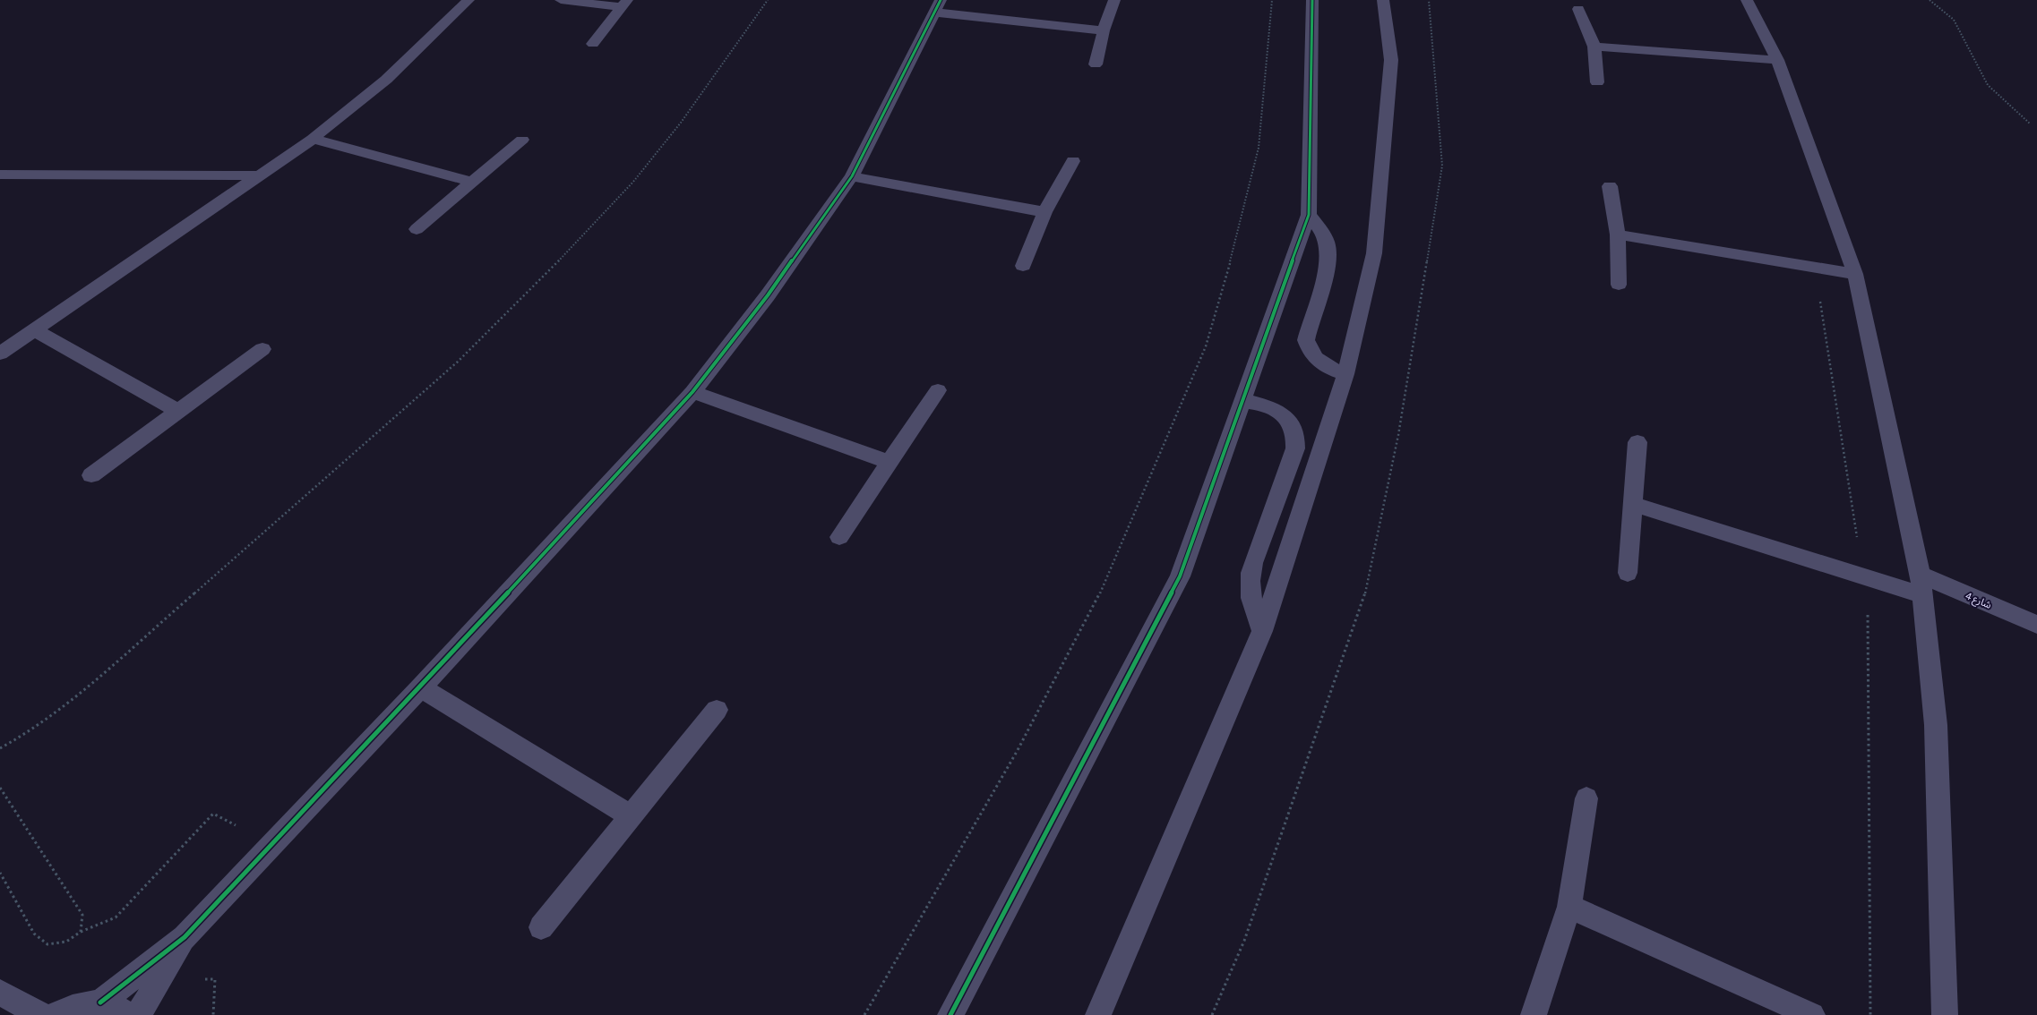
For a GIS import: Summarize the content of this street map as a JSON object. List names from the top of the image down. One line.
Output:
{"streets":{"street":["شارع 4"]}}
